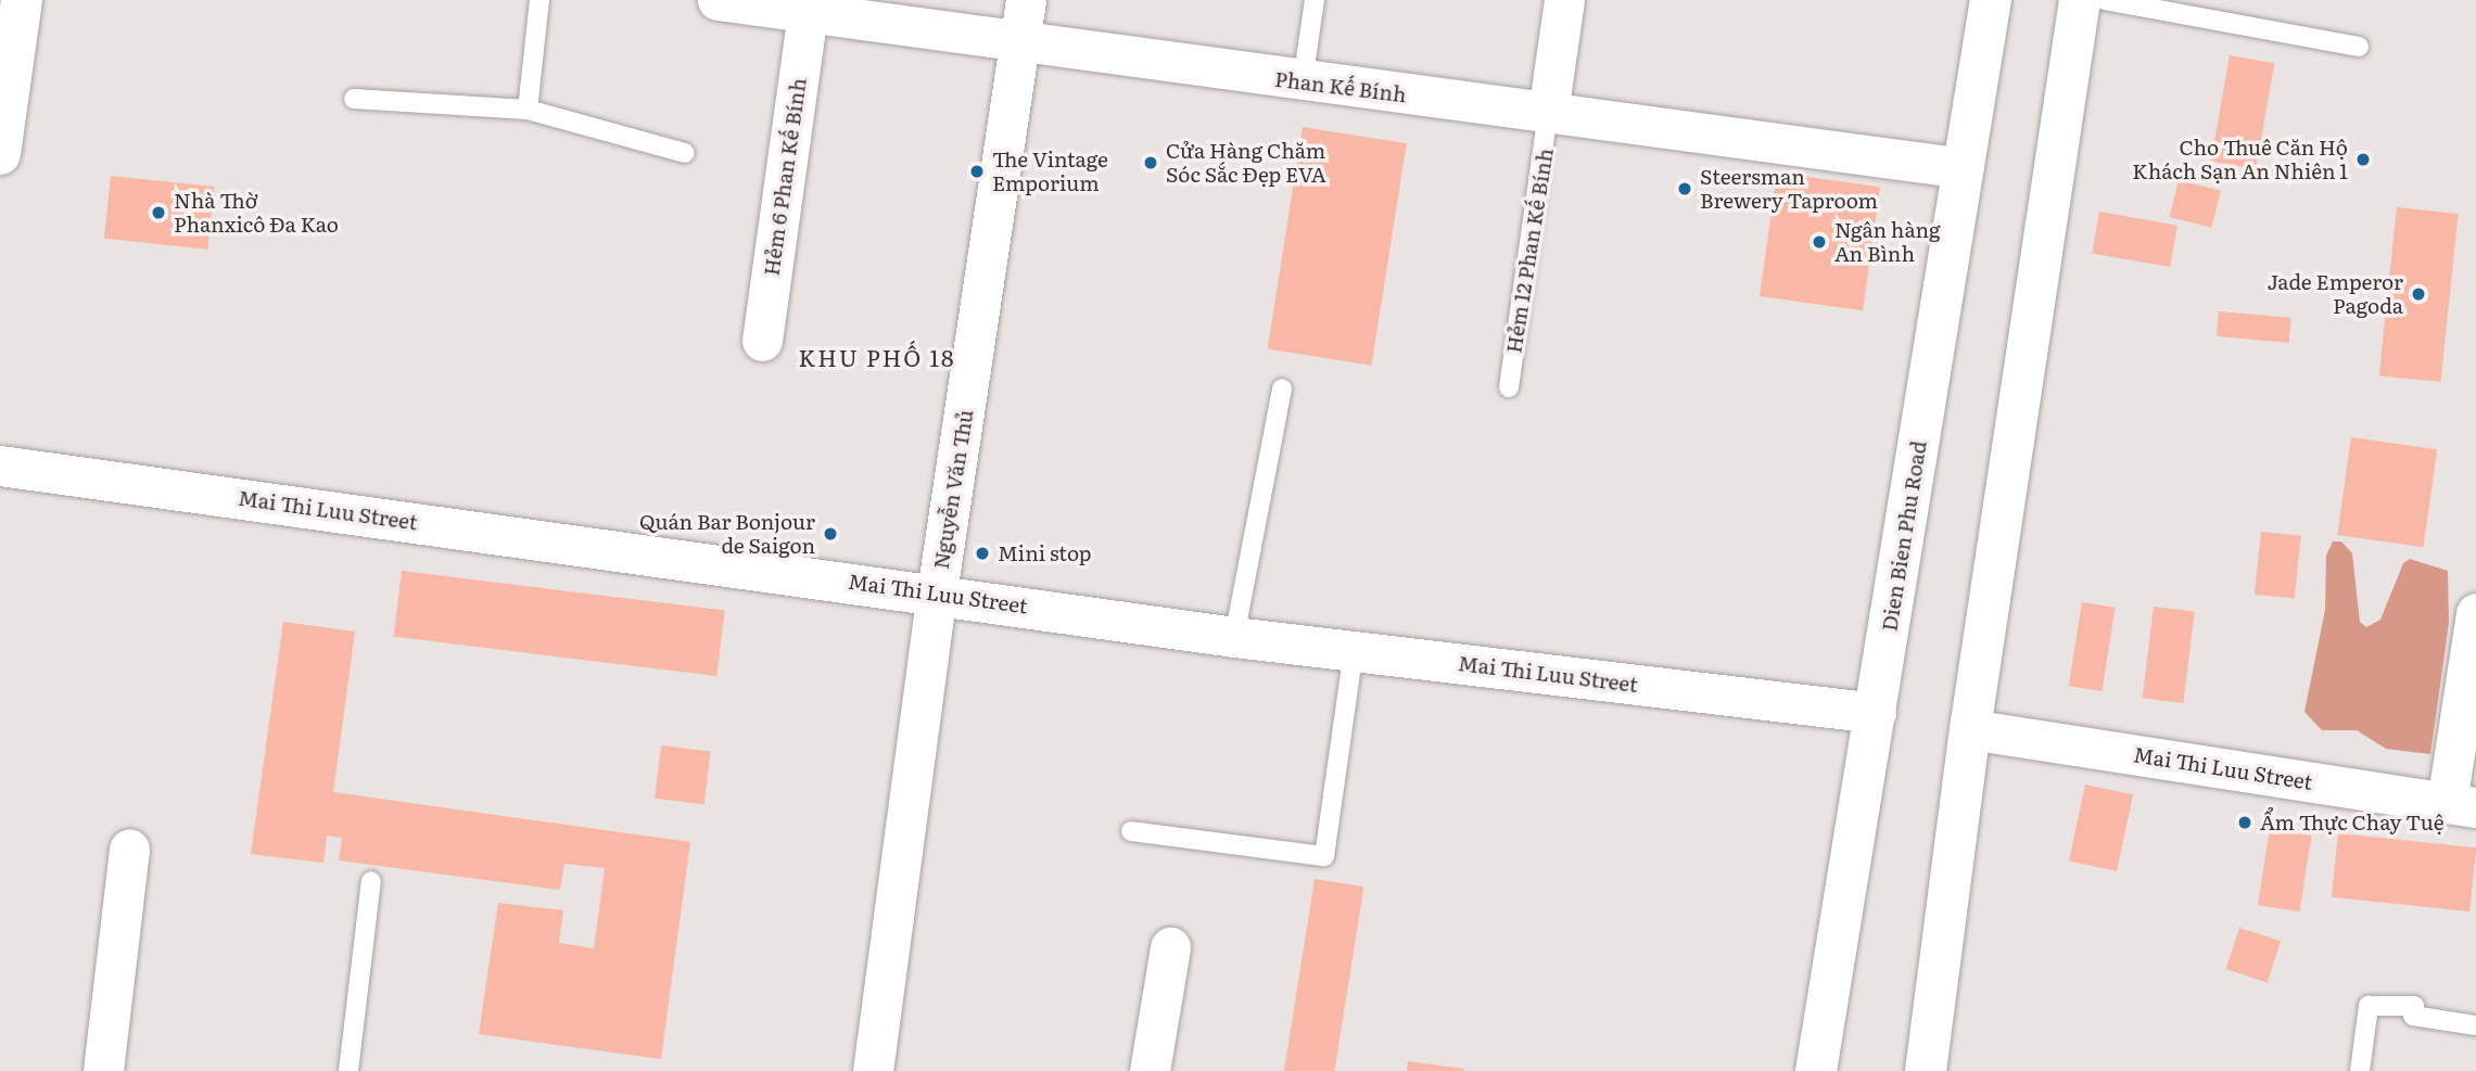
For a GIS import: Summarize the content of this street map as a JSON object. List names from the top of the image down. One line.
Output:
{"streets":{"main road":["Dien Bien Phu Road"],"street":["Phan Kế Bính","Hẻm 6 Phan Kế Bính","Nguyễn Văn Thủ","Mai Thi Luu Street"],"lane":["Hẻm 12 Phan Kế Bính"]},"crossings":[["Phan Kế Bính","Hẻm 6 Phan Kế Bính"],["Phan Kế Bính","Hẻm 12 Phan Kế Bính"],["Phan Kế Bính","Nguyễn Văn Thủ"],["Phan Kế Bính","Dien Bien Phu Road"],["Nguyễn Văn Thủ","Mai Thi Luu Street"],["Mai Thi Luu Street","Dien Bien Phu Road"]],"districts":["KHU PHỐ 18"],"places":["Cho Thuê Căn Hộ Khách Sạn An Nhiên 1","Cửa Hàng Chăm Sóc Sắc Đẹp EVA","The Vintage Emporium","Steersman Brewery Taproom","Nhà Thờ Phanxicô Đa Kao","Ngân hàng An Bình","Jade Emperor Pagoda","Quán Bar Bonjour de Saigon","Mini stop","Ẩm Thực Chay Tuệ"]}
